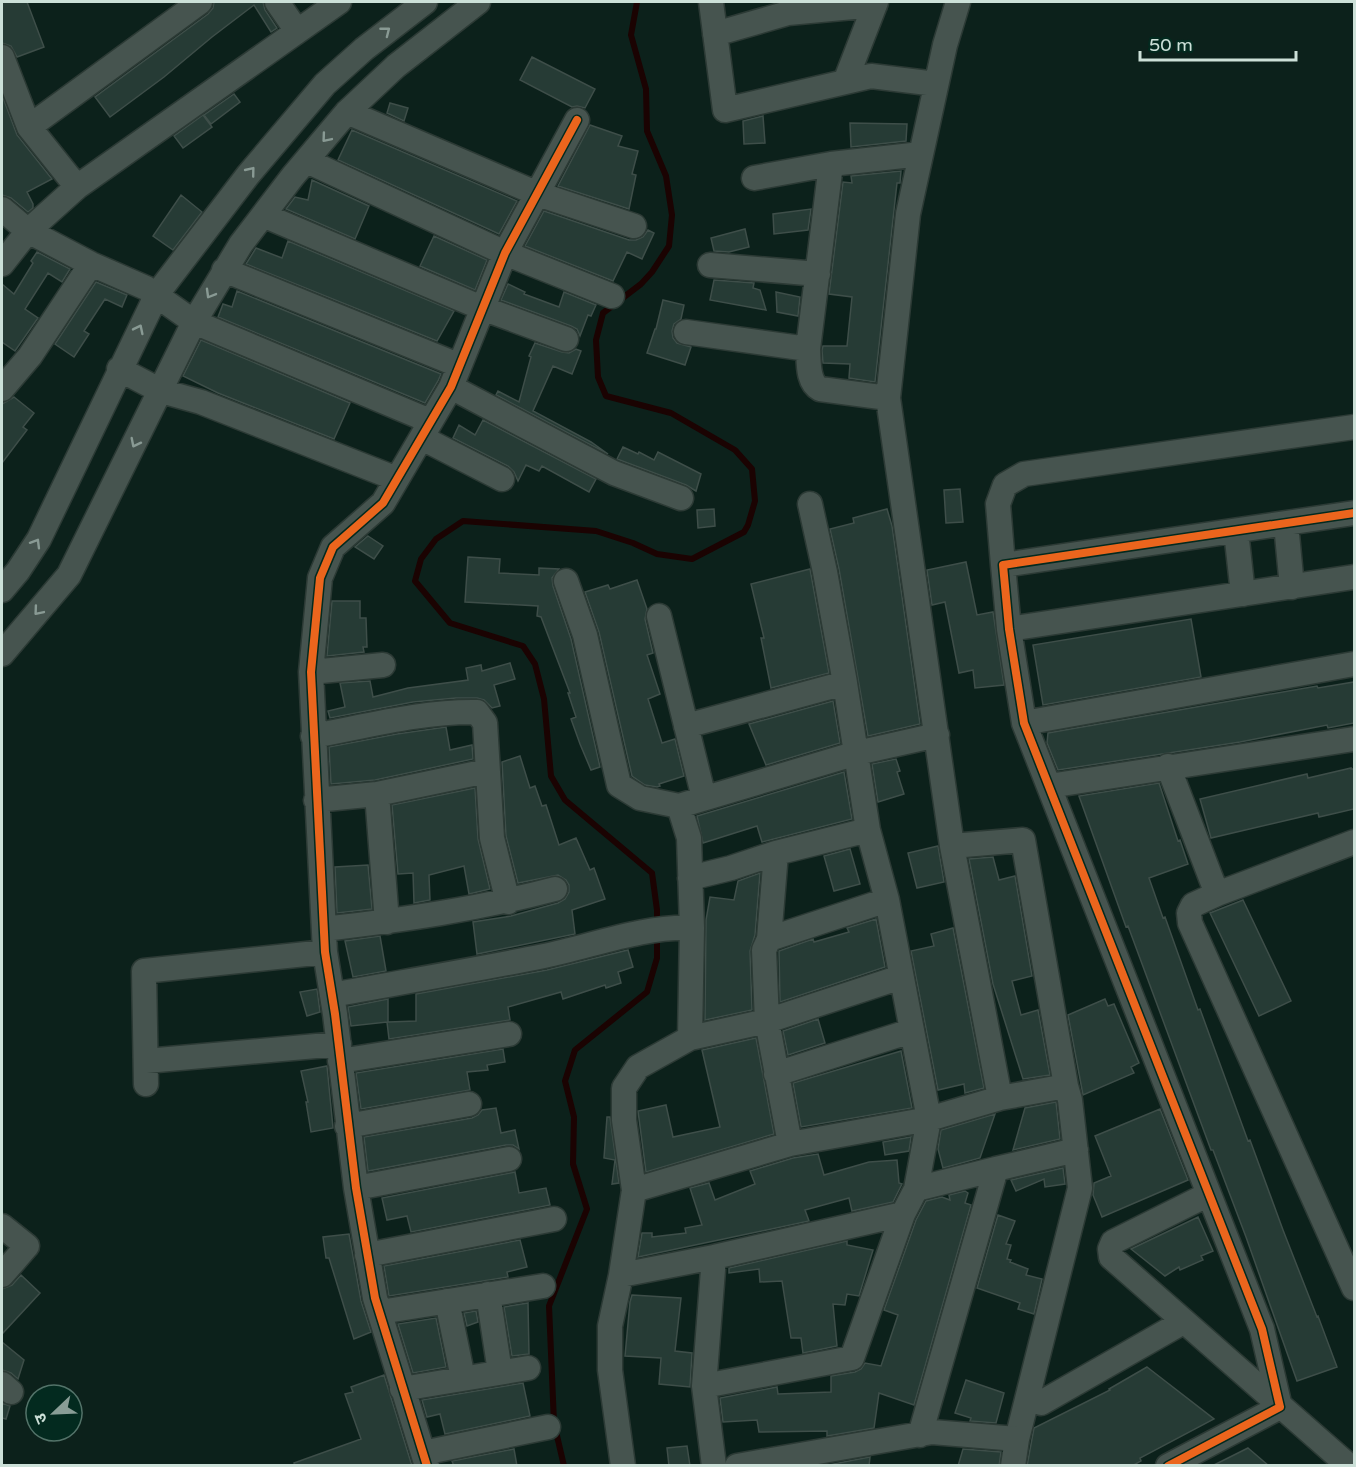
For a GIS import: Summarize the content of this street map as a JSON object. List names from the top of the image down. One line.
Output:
{"scale_bar":"50 m","north":"bottom left"}
